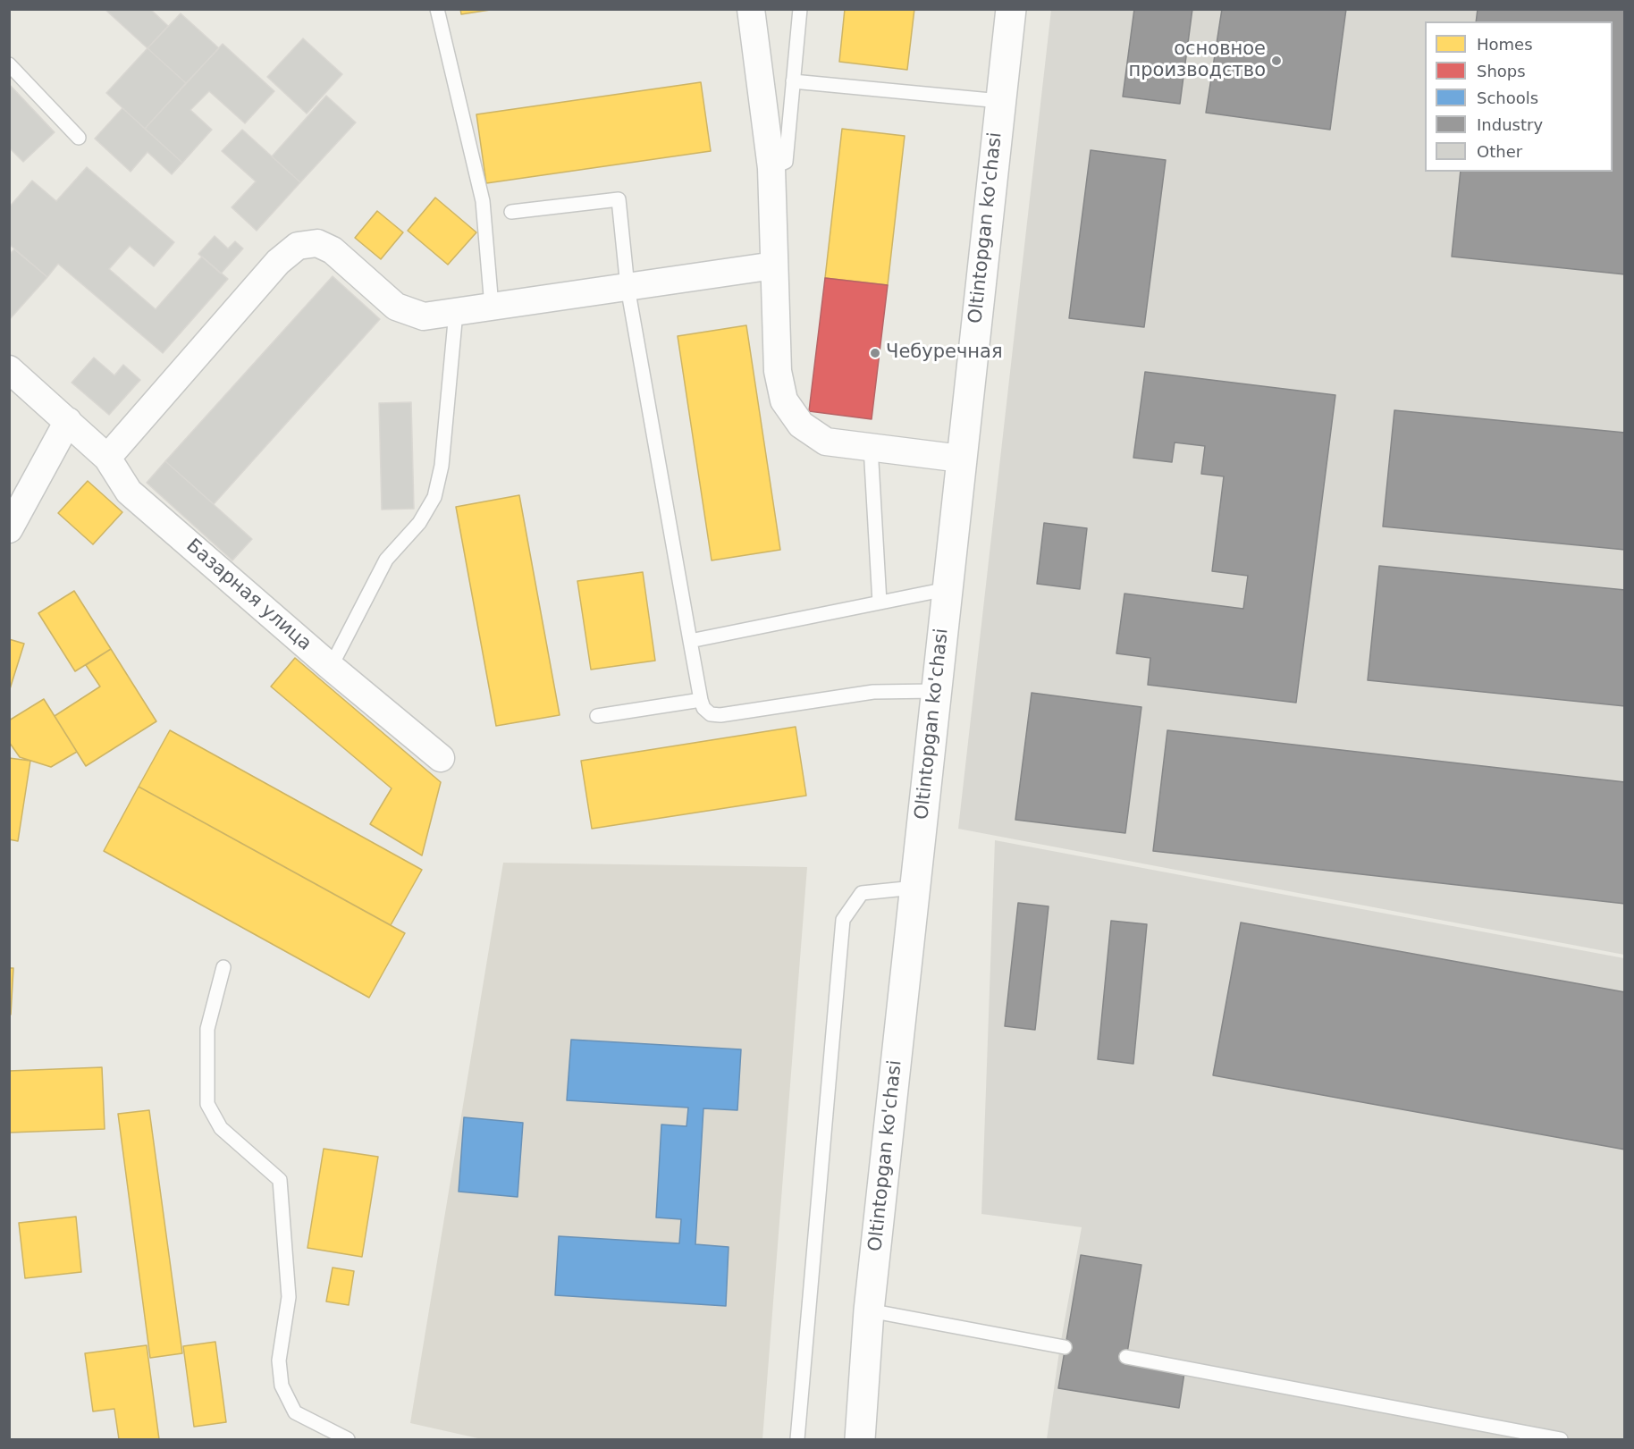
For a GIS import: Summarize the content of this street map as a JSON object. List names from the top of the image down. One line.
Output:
{"streets":{"street":["Oltintopgan ko'chasi","Базарная улица"]},"places":["основное производство","Чебуречная"],"legend":["Homes","Shops","Schools","Industry","Other"]}
